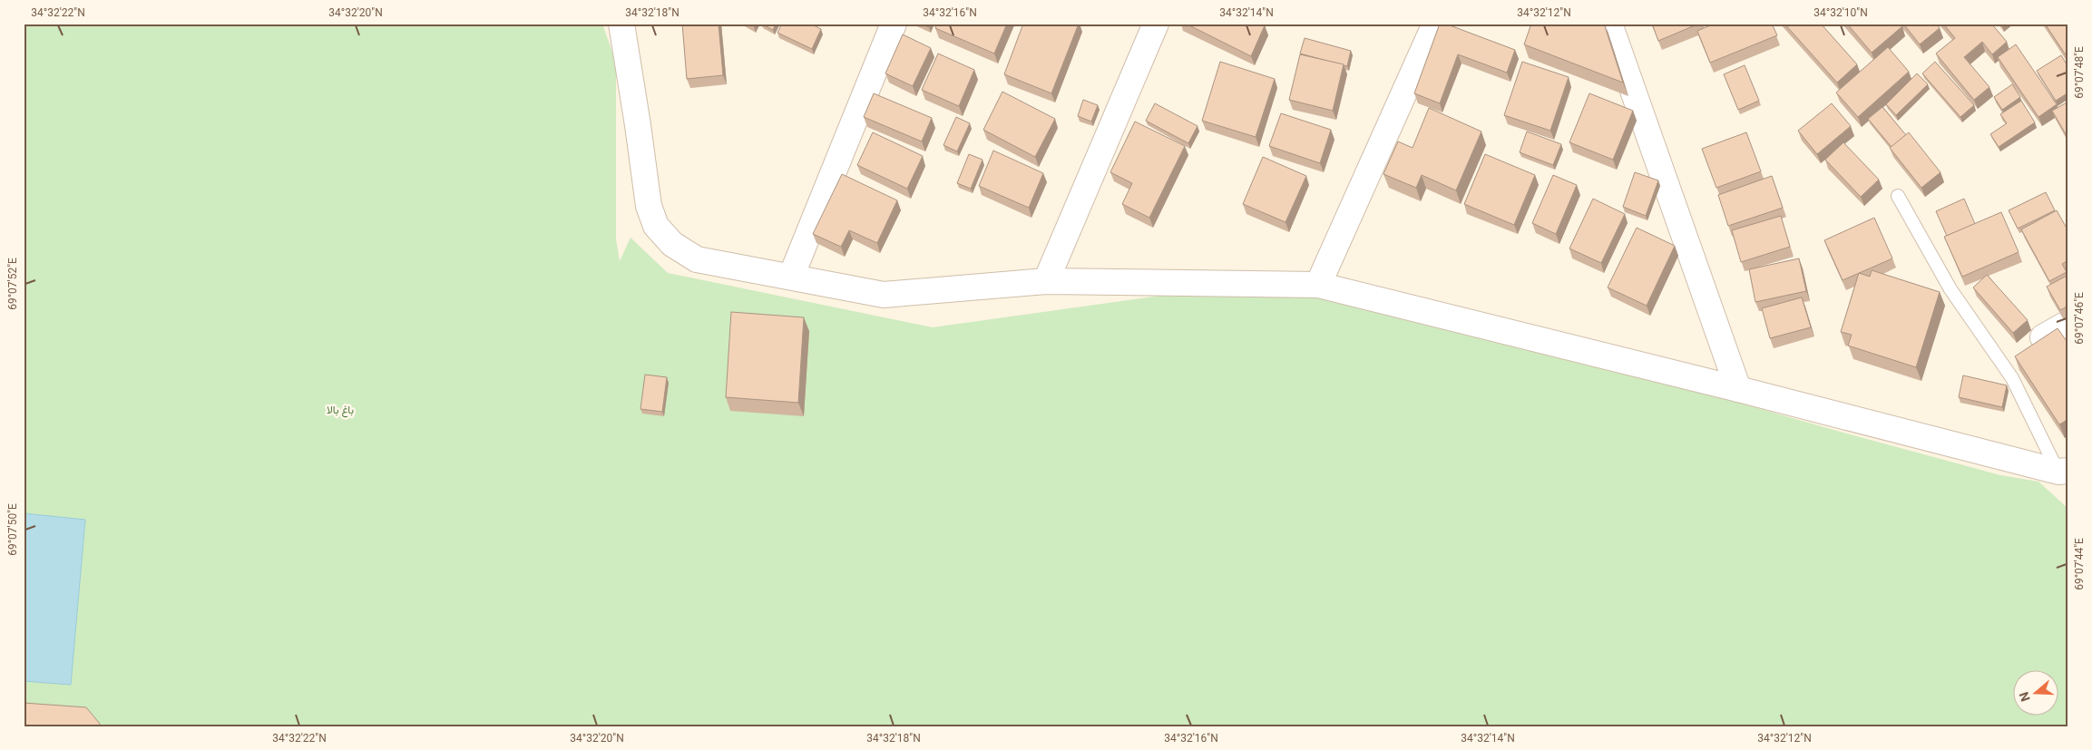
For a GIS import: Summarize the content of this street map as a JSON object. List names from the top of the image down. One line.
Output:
{"parks":["باغ بالا"],"north":"left","coordinates":["34°32'22\"N","34°32'20\"N","34°32'18\"N","34°32'16\"N","34°32'14\"N","34°32'12\"N","34°32'10\"N","69°07'48\"E","69°07'52\"E","69°07'46\"E","69°07'50\"E","69°07'44\"E"]}
